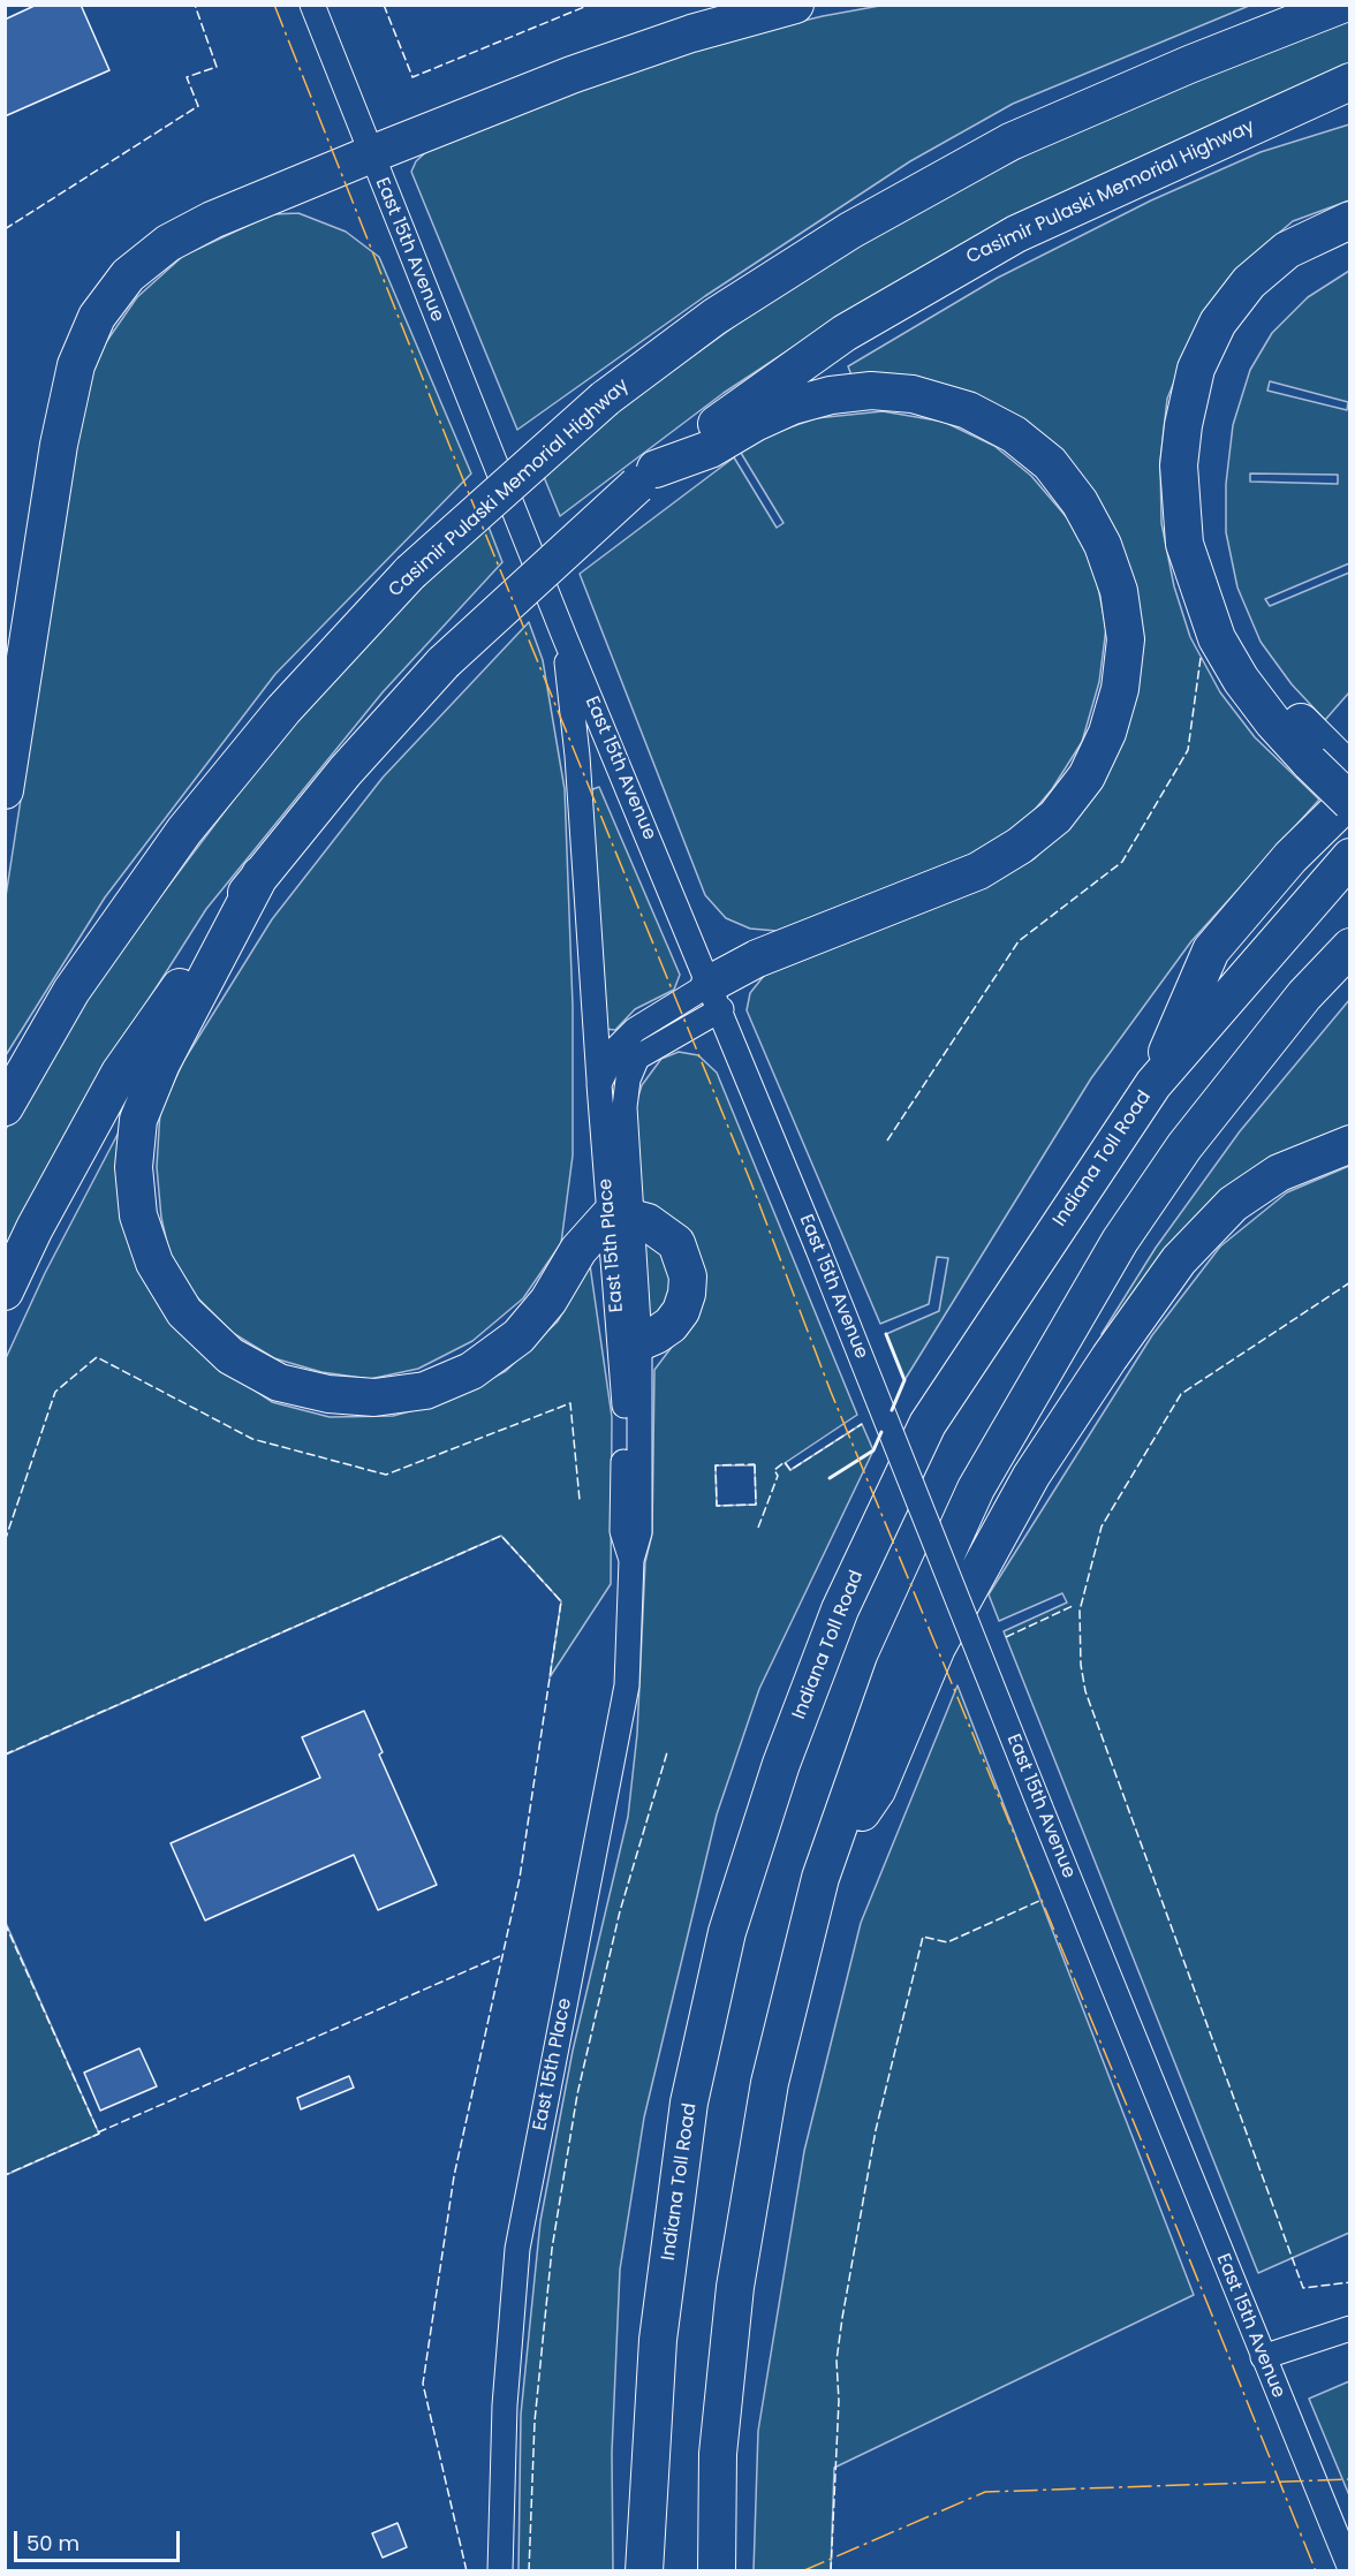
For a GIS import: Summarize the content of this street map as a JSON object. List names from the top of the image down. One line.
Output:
{"streets":{"highway":["Casimir Pulaski Memorial Highway","Indiana Toll Road"],"street":["East 15th Avenue","East 15th Place"]},"crossings":[["East 15th Avenue","East 15th Place"]],"scale_bar":"50 m"}
